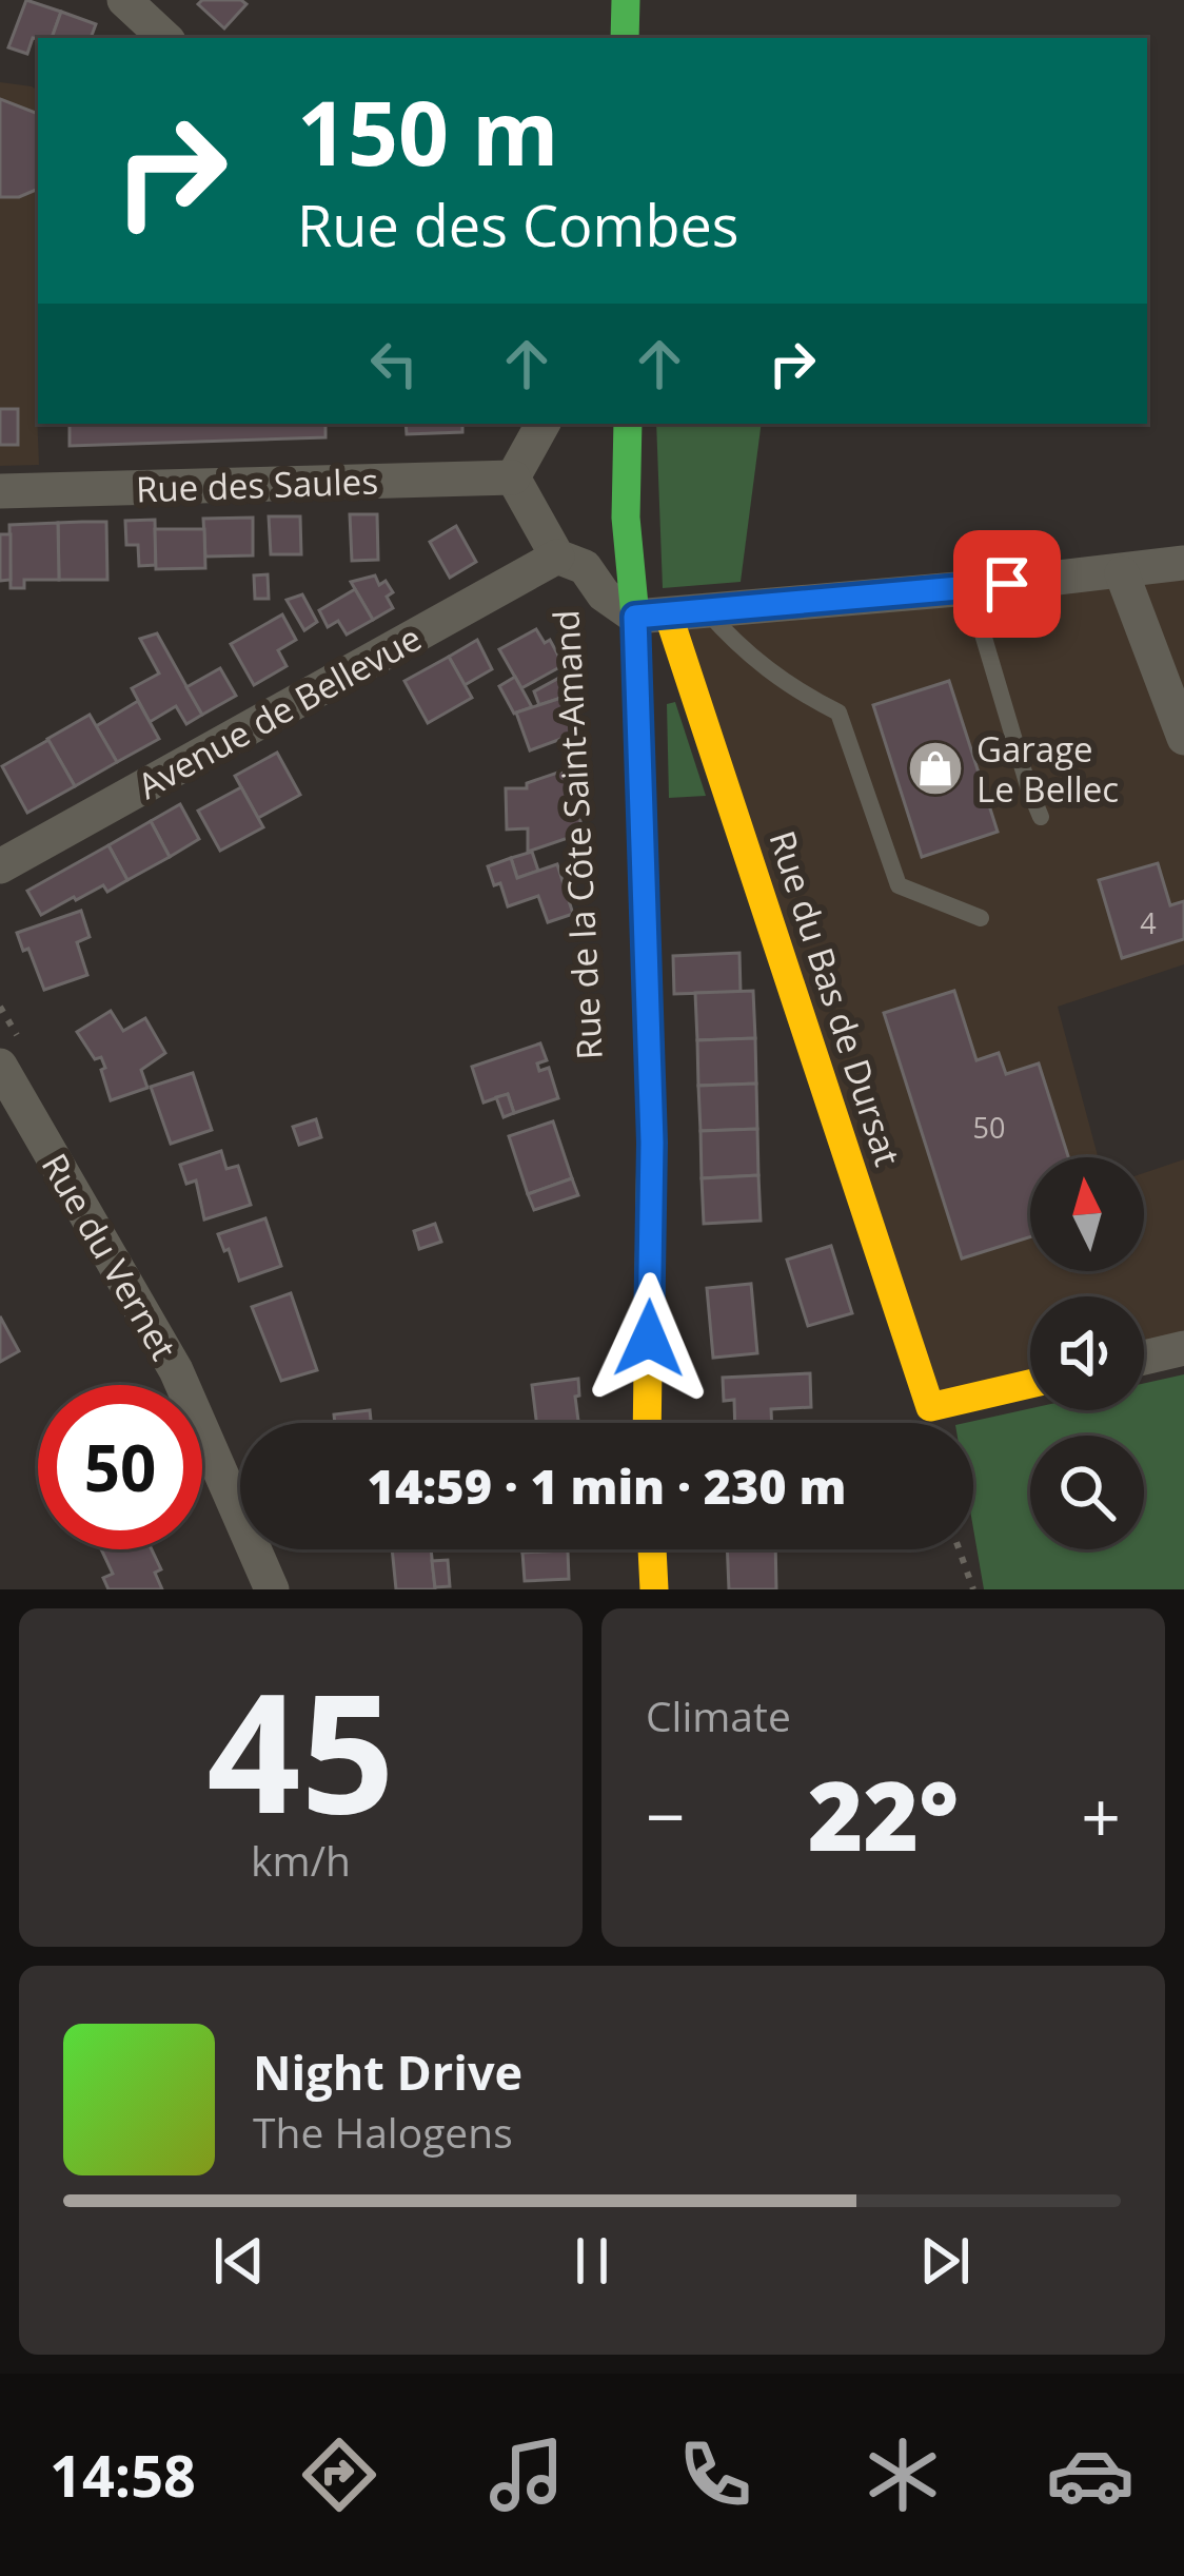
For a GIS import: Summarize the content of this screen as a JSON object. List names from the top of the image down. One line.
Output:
{"streets":{"main road":["Rue de la Côte Saint-Amand","Rue du Bas de Dursat"],"street":["Rue des Saules","Avenue de Bellevue","Rue du Vernet"]},"crossings":[["Avenue de Bellevue","Rue de la Côte Saint-Amand"],["Rue de la Côte Saint-Amand","Rue du Bas de Dursat"]],"places":{"shop":["Garage Le Bellec"]},"house_numbers":["4","50"],"north":"top","page":{"turn":["150 m","Rue des Combes"],"limit":"50","trip":"14:59 · 1 min · 230 m","tile":[["45","km/h"],"Climate"],"heat":["−","22°","+"],"song":["Night Drive","The Halogens"],"tabs":"14:58"}}
